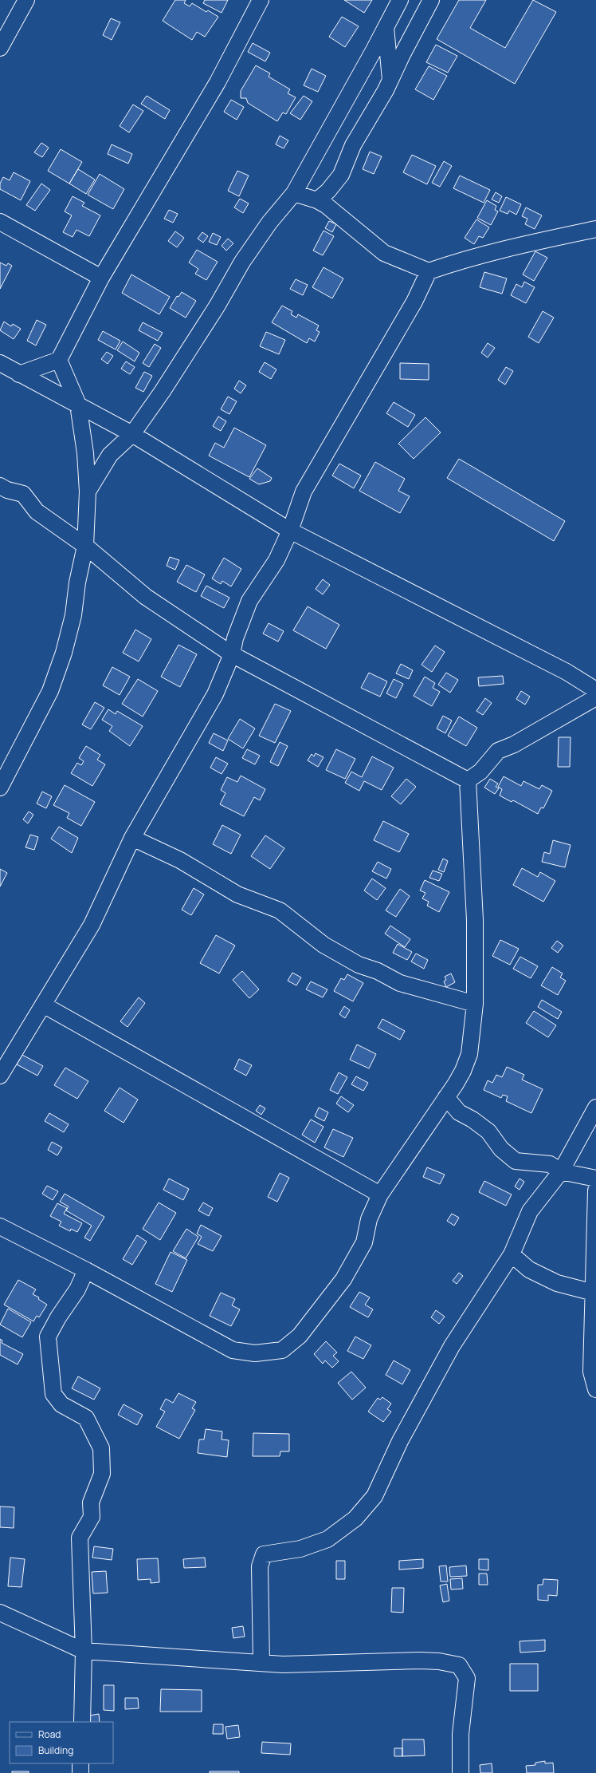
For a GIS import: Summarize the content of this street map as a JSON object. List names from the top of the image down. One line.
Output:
{"legend":["Road","Building"]}
